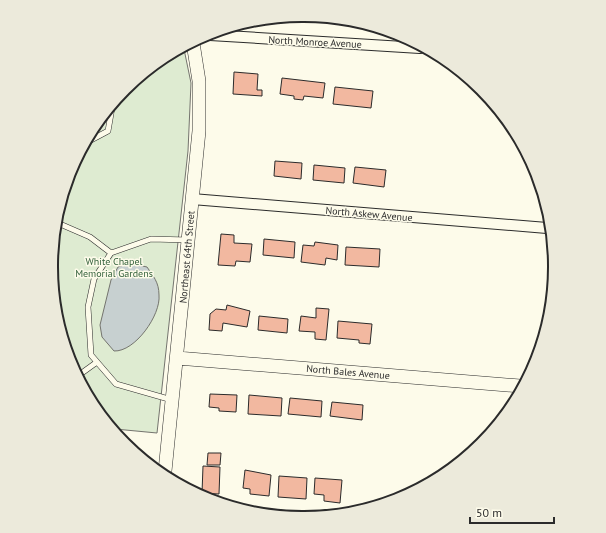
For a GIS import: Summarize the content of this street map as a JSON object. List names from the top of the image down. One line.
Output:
{"streets":{"street":["North Monroe Avenue","North Askew Avenue","Northeast 64th Street","North Bales Avenue"]},"crossings":[["North Askew Avenue","Northeast 64th Street"],["Northeast 64th Street","North Bales Avenue"]],"parks":["White Chapel Memorial Gardens"],"scale_bar":"50 m"}
